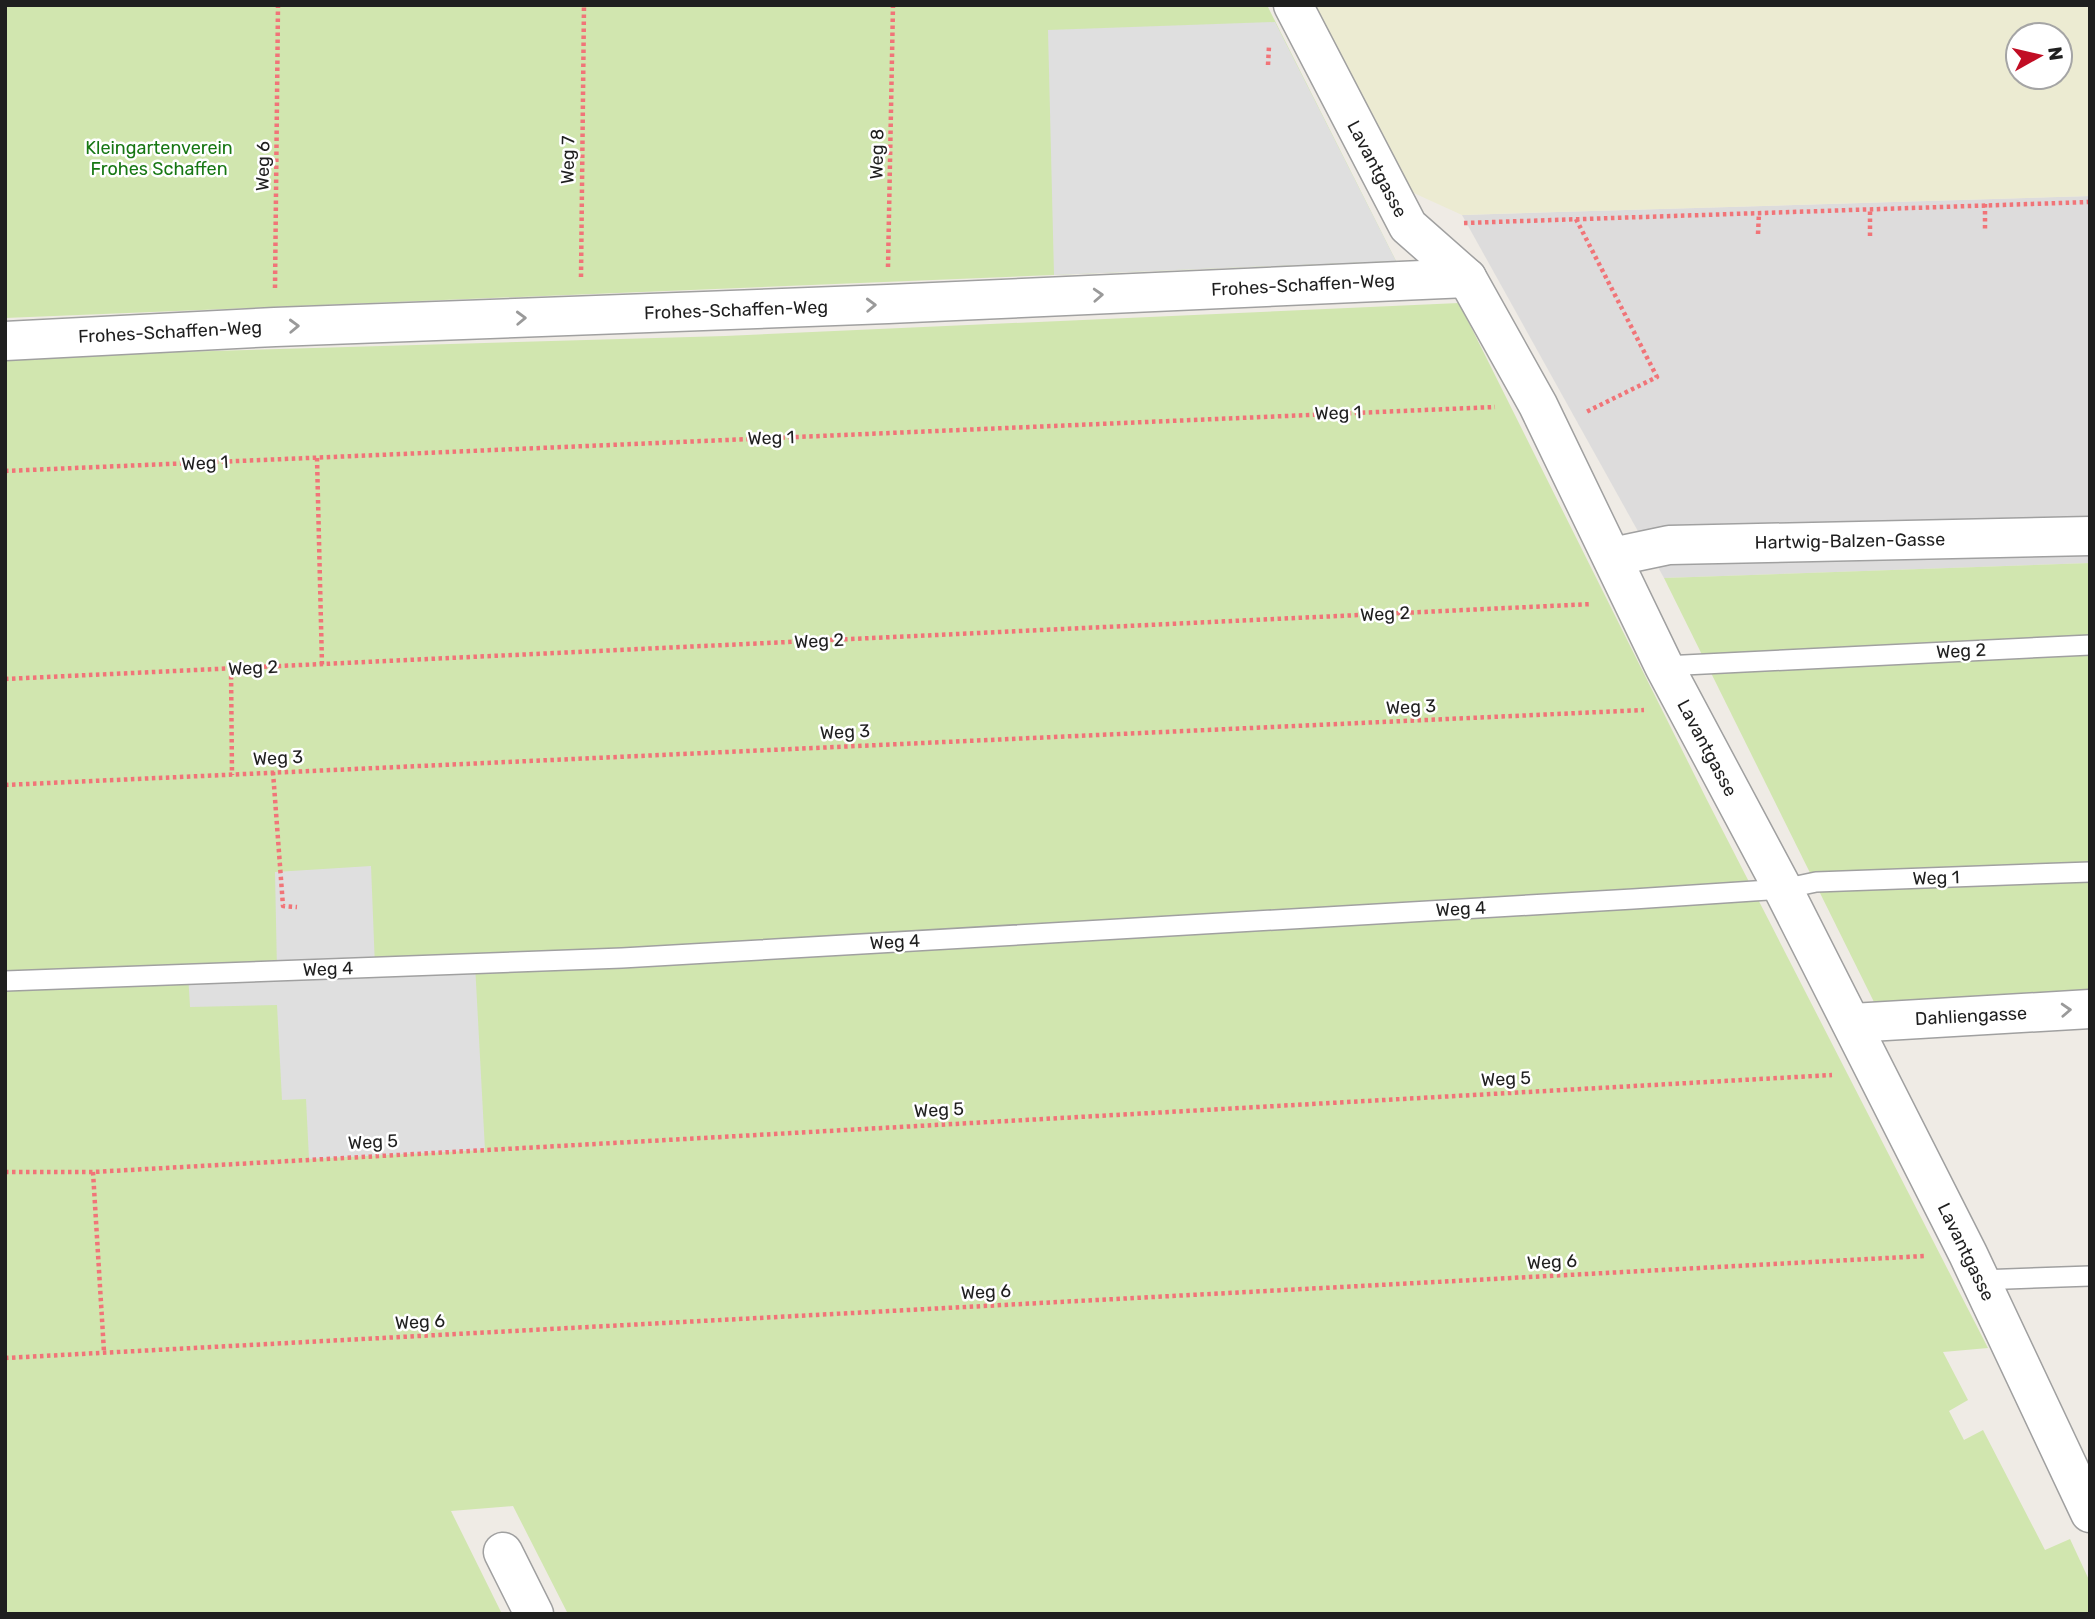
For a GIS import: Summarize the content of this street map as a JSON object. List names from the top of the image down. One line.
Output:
{"streets":{"street":["Lavantgasse","Frohes-Schaffen-Weg","Hartwig-Balzen-Gasse","Dahliengasse"],"lane":["Weg 1","Weg 2","Weg 4"],"path":["Weg 8","Weg 7","Weg 6","Weg 3","Weg 5"]},"crossings":[["Weg 8","Frohes-Schaffen-Weg"],["Weg 7","Frohes-Schaffen-Weg"],["Weg 6","Lavantgasse"],["Weg 6","Frohes-Schaffen-Weg"],["Lavantgasse","Frohes-Schaffen-Weg"],["Lavantgasse","Weg 1"],["Lavantgasse","Hartwig-Balzen-Gasse"],["Lavantgasse","Weg 2"],["Lavantgasse","Weg 3"],["Lavantgasse","Weg 4"],["Lavantgasse","Dahliengasse"],["Lavantgasse","Weg 5"],["Weg 1","Weg 4"]],"one_way":["Frohes-Schaffen-Weg","Dahliengasse"],"parks":["Kleingartenverein Frohes Schaffen"],"north":"right"}
